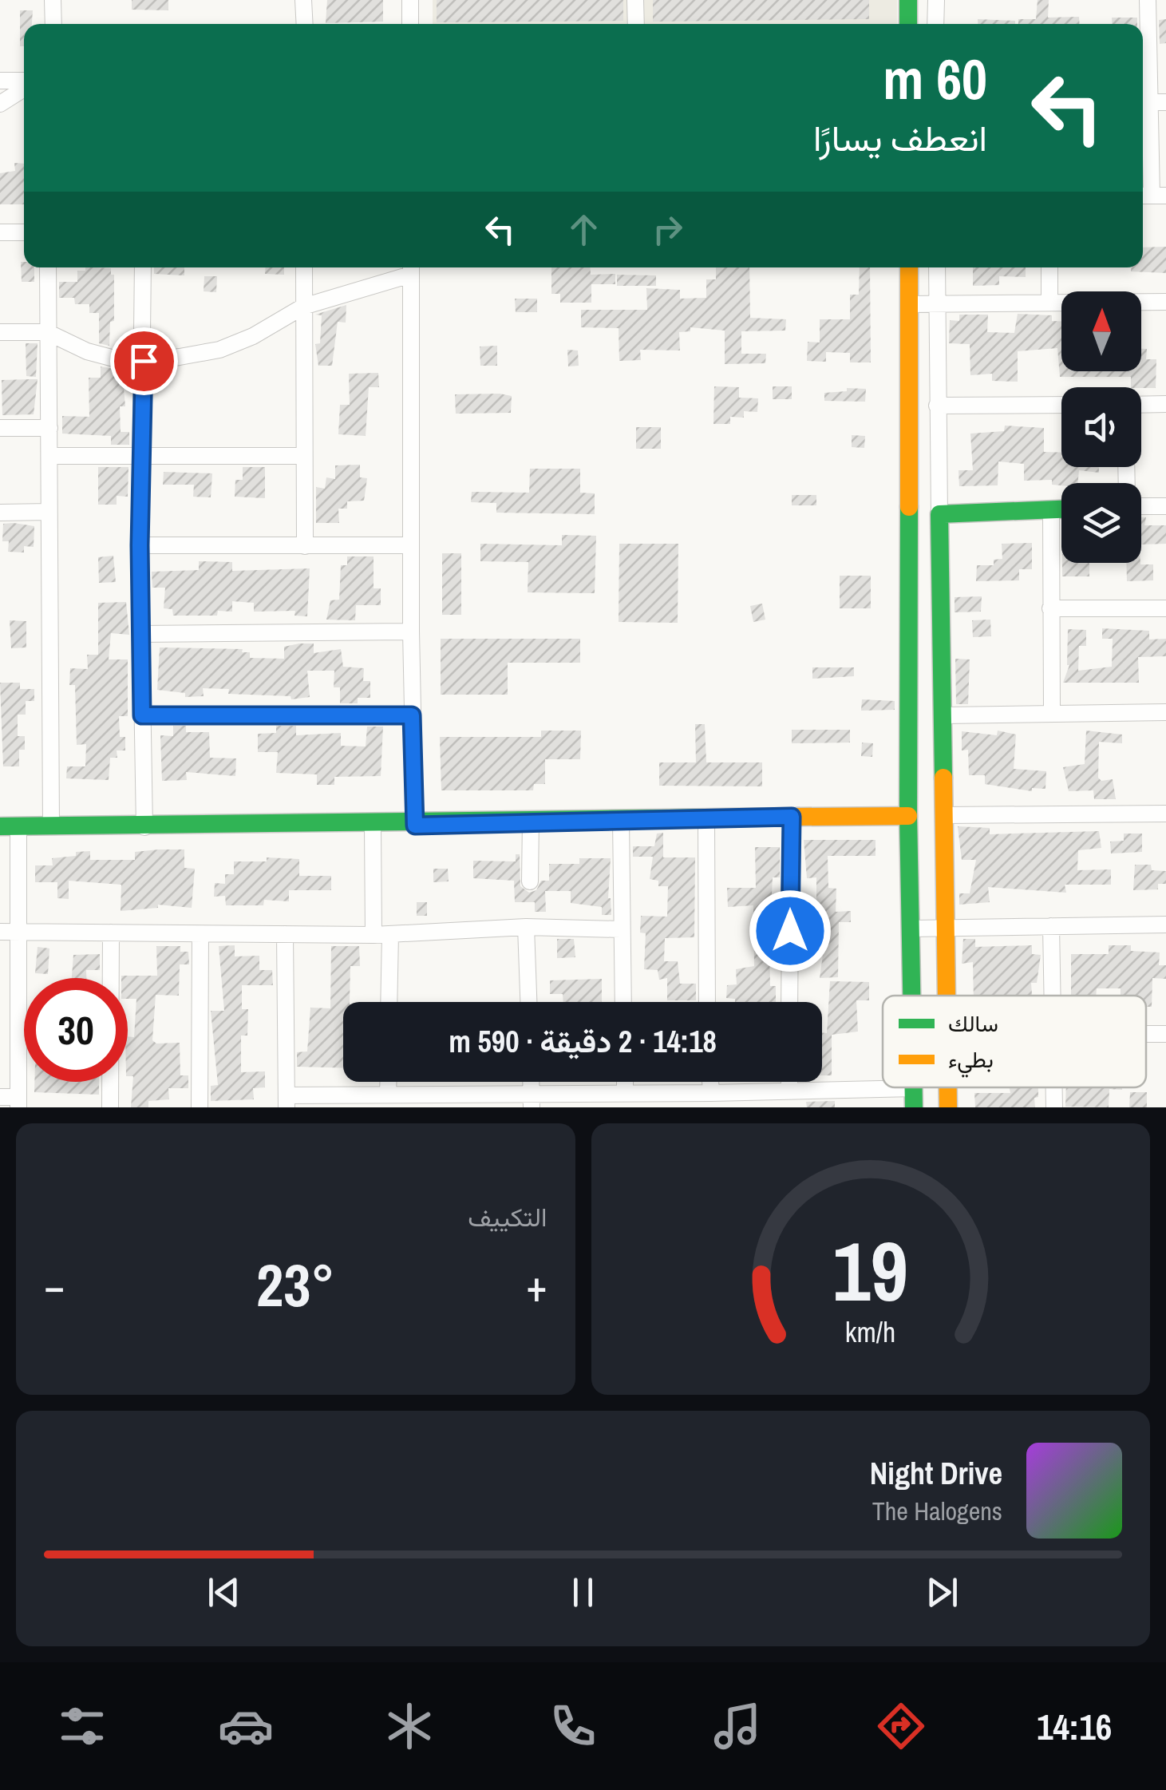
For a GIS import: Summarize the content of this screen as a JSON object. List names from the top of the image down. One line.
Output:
{"legend":["سالك","بطيء"],"north":"top","page":{"turn":["60 m","انعطف يسارًا"],"limit":"30","trip":"14:18 · 2 دقيقة · 590 m","tile":"التكييف","heat":["−","23°","+"],"song":["Night Drive","The Halogens"],"tabs":"14:16","gauge":["19","km/h"]}}
